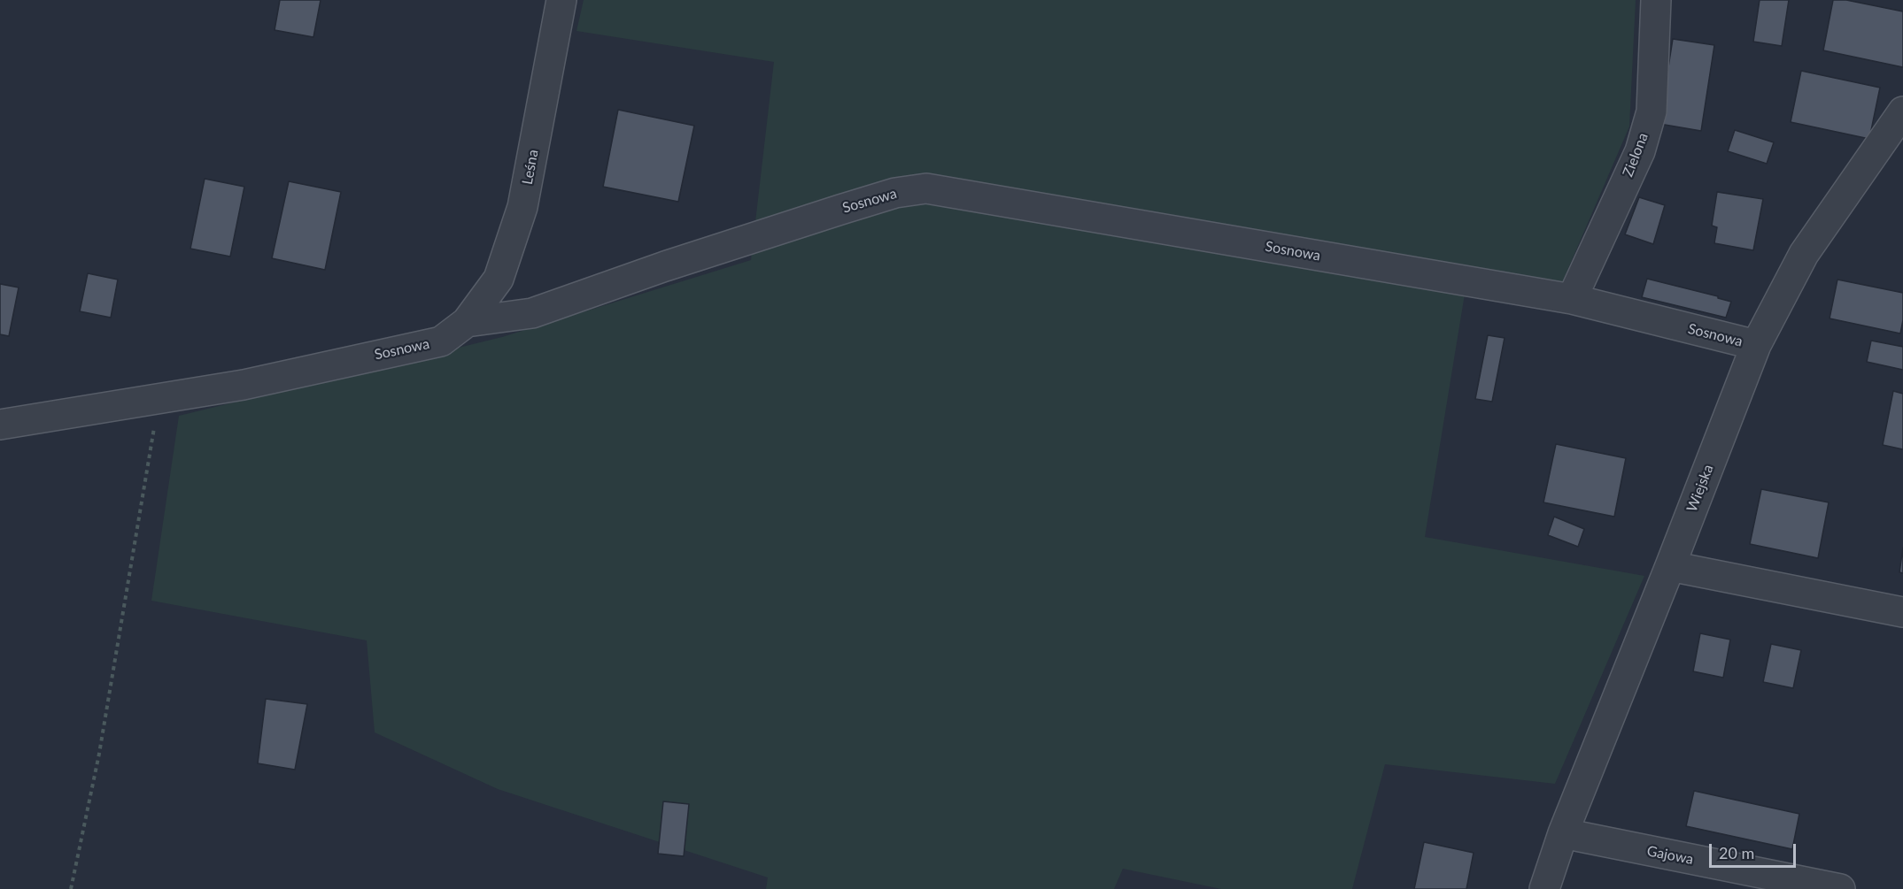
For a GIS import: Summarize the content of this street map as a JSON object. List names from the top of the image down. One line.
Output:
{"streets":{"street":["Zielona","Leśna","Sosnowa","Wiejska","Gajowa"]},"crossings":[["Zielona","Sosnowa"],["Leśna","Sosnowa"],["Sosnowa","Wiejska"],["Wiejska","Gajowa"]],"scale_bar":"20 m"}
